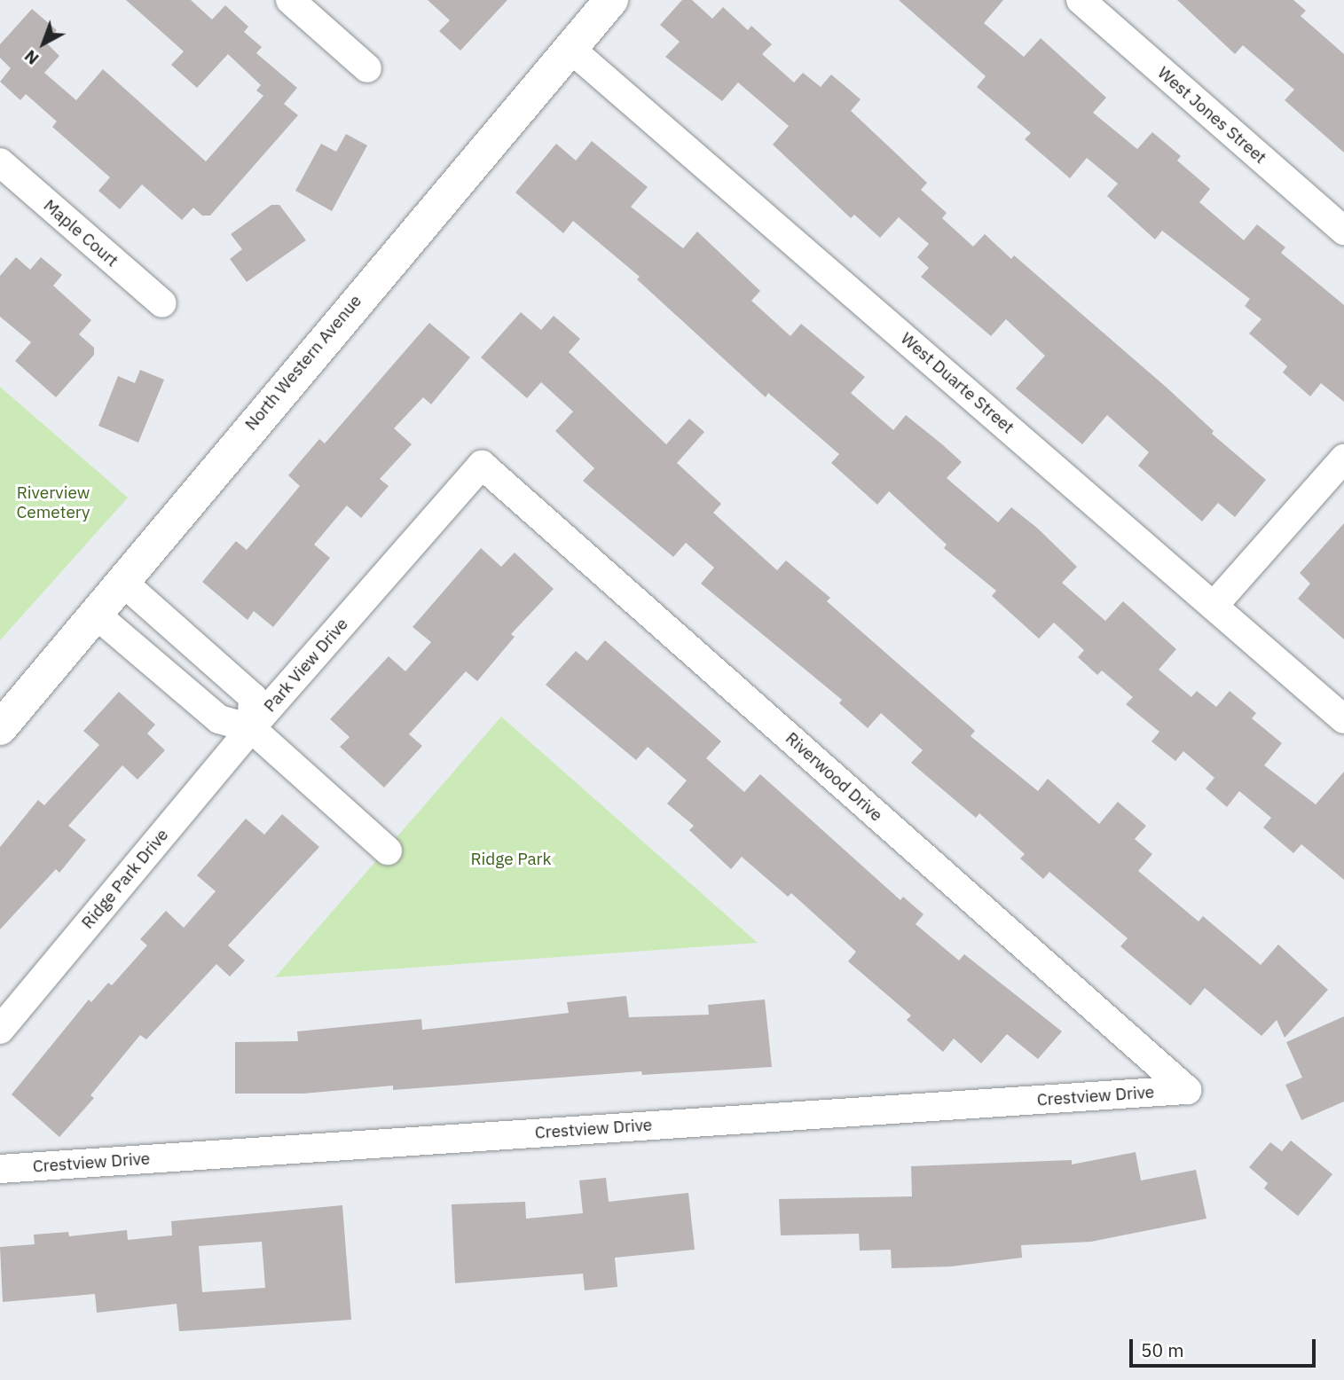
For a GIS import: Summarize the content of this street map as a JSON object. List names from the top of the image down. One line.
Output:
{"streets":{"main road":["North Western Avenue"],"street":["West Jones Street","Maple Court","West Duarte Street","Park View Drive","Riverwood Drive","Ridge Park Drive","Crestview Drive"]},"crossings":[["North Western Avenue","West Duarte Street"],["Park View Drive","Riverwood Drive"],["Park View Drive","Ridge Park Drive"],["Riverwood Drive","Crestview Drive"]],"parks":["Riverview Cemetery","Ridge Park"],"scale_bar":"50 m","north":"bottom left"}
